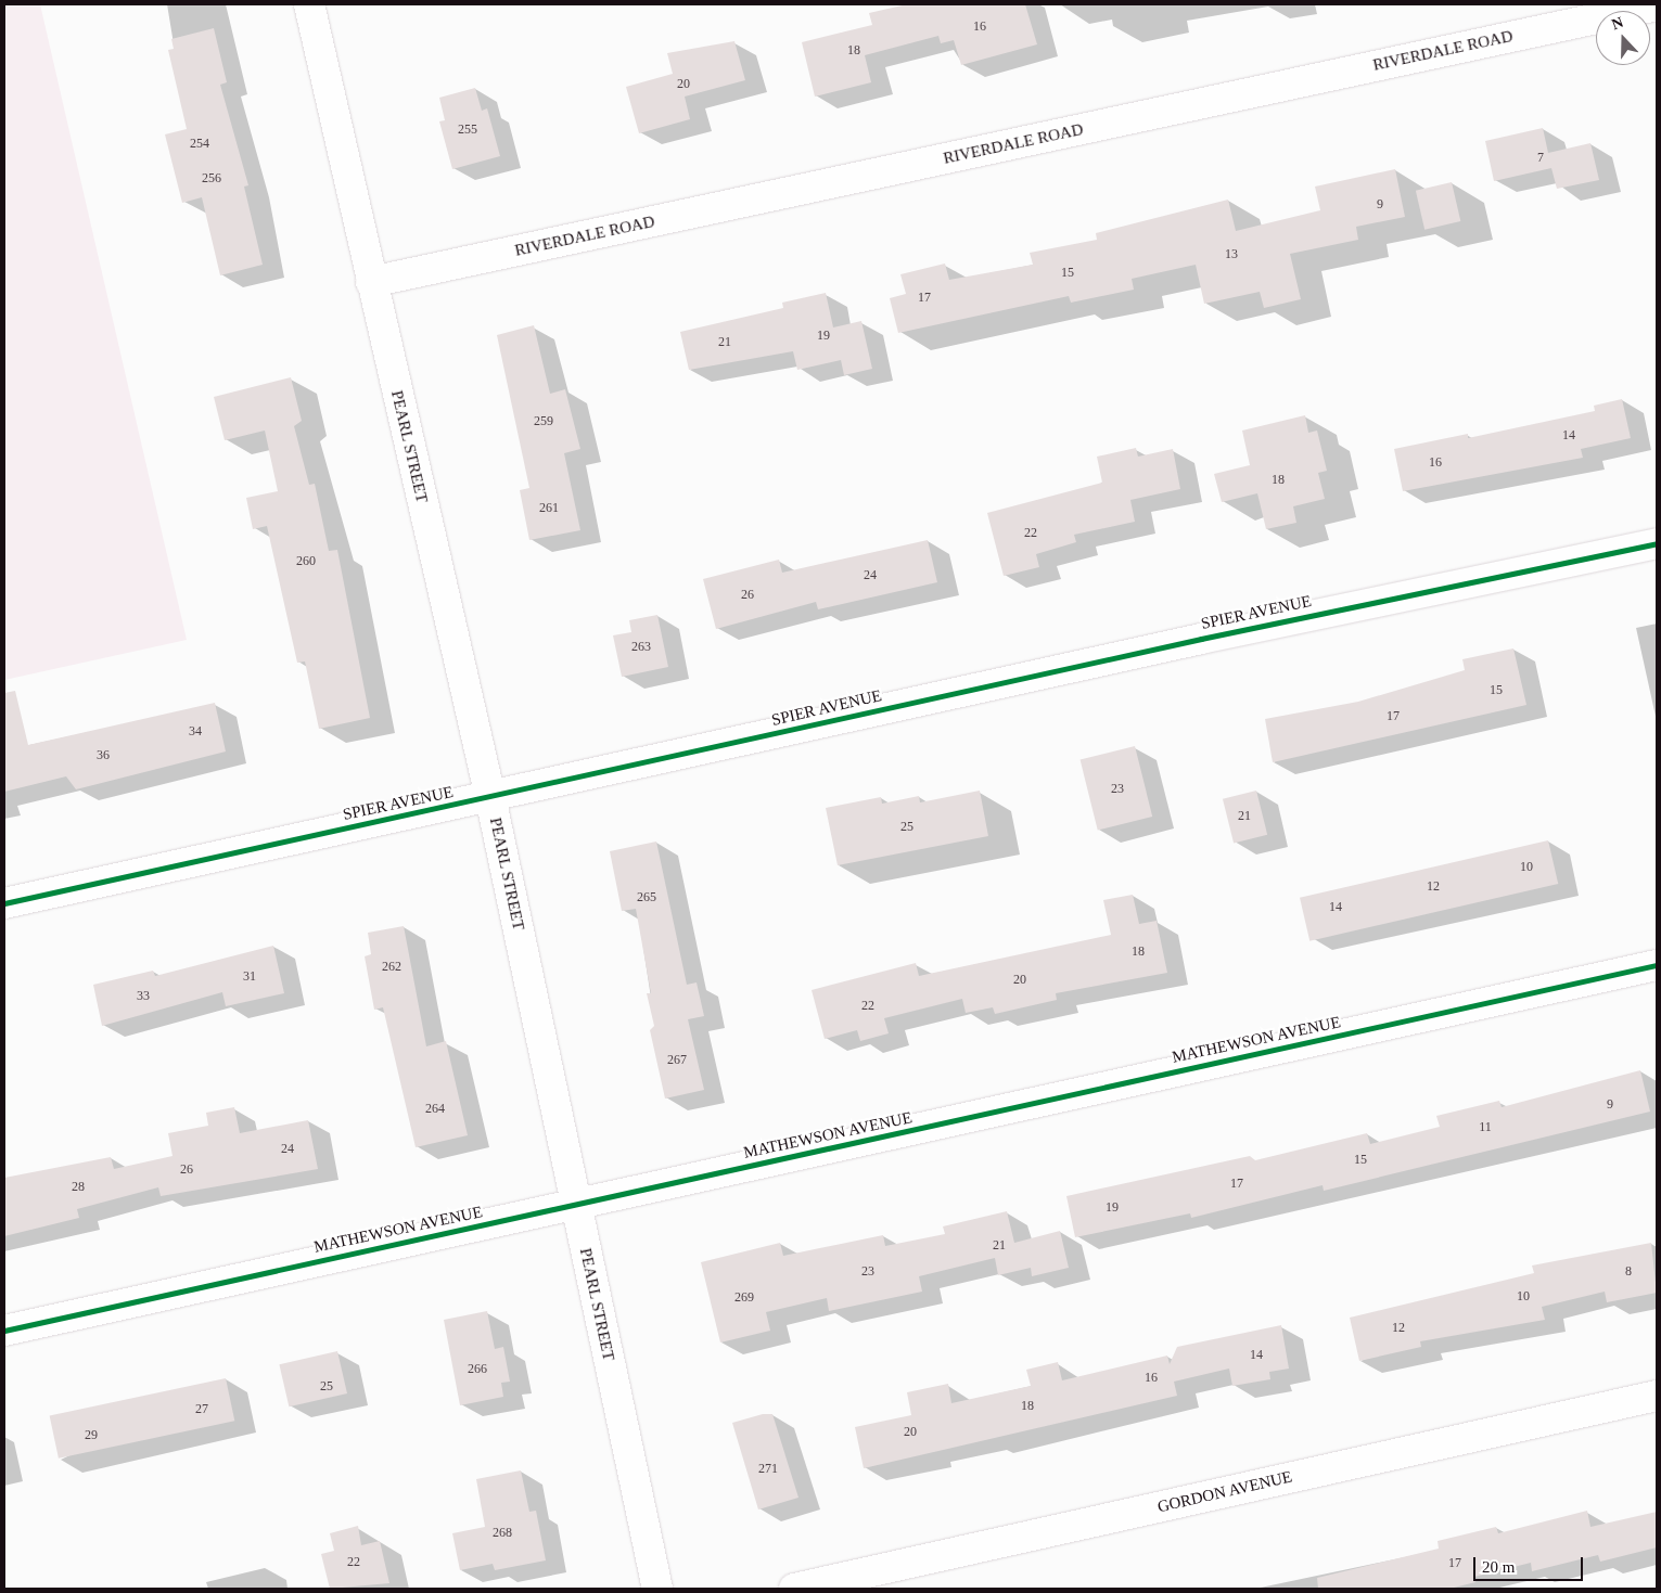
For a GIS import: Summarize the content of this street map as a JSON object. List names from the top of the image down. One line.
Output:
{"streets":{"street":["RIVERDALE ROAD","PEARL STREET","SPIER AVENUE","MATHEWSON AVENUE","GORDON AVENUE"]},"crossings":[["RIVERDALE ROAD","PEARL STREET"],["PEARL STREET","SPIER AVENUE"],["PEARL STREET","MATHEWSON AVENUE"]],"house_numbers":["16","18","20","255","254","7","256","9","13","15","17","19","21","259","14","16","18","261","22","260","24","26","263","15","17","34","36","23","21","25","10","12","265","14","18","262","31","20","33","22","267","9","264","11","24","15","26","17","28","19","21","23","8","10","269","12","14","266","16","25","18","27","20","29","271","268","22","17"],"scale_bar":"20 m","north":"top"}
